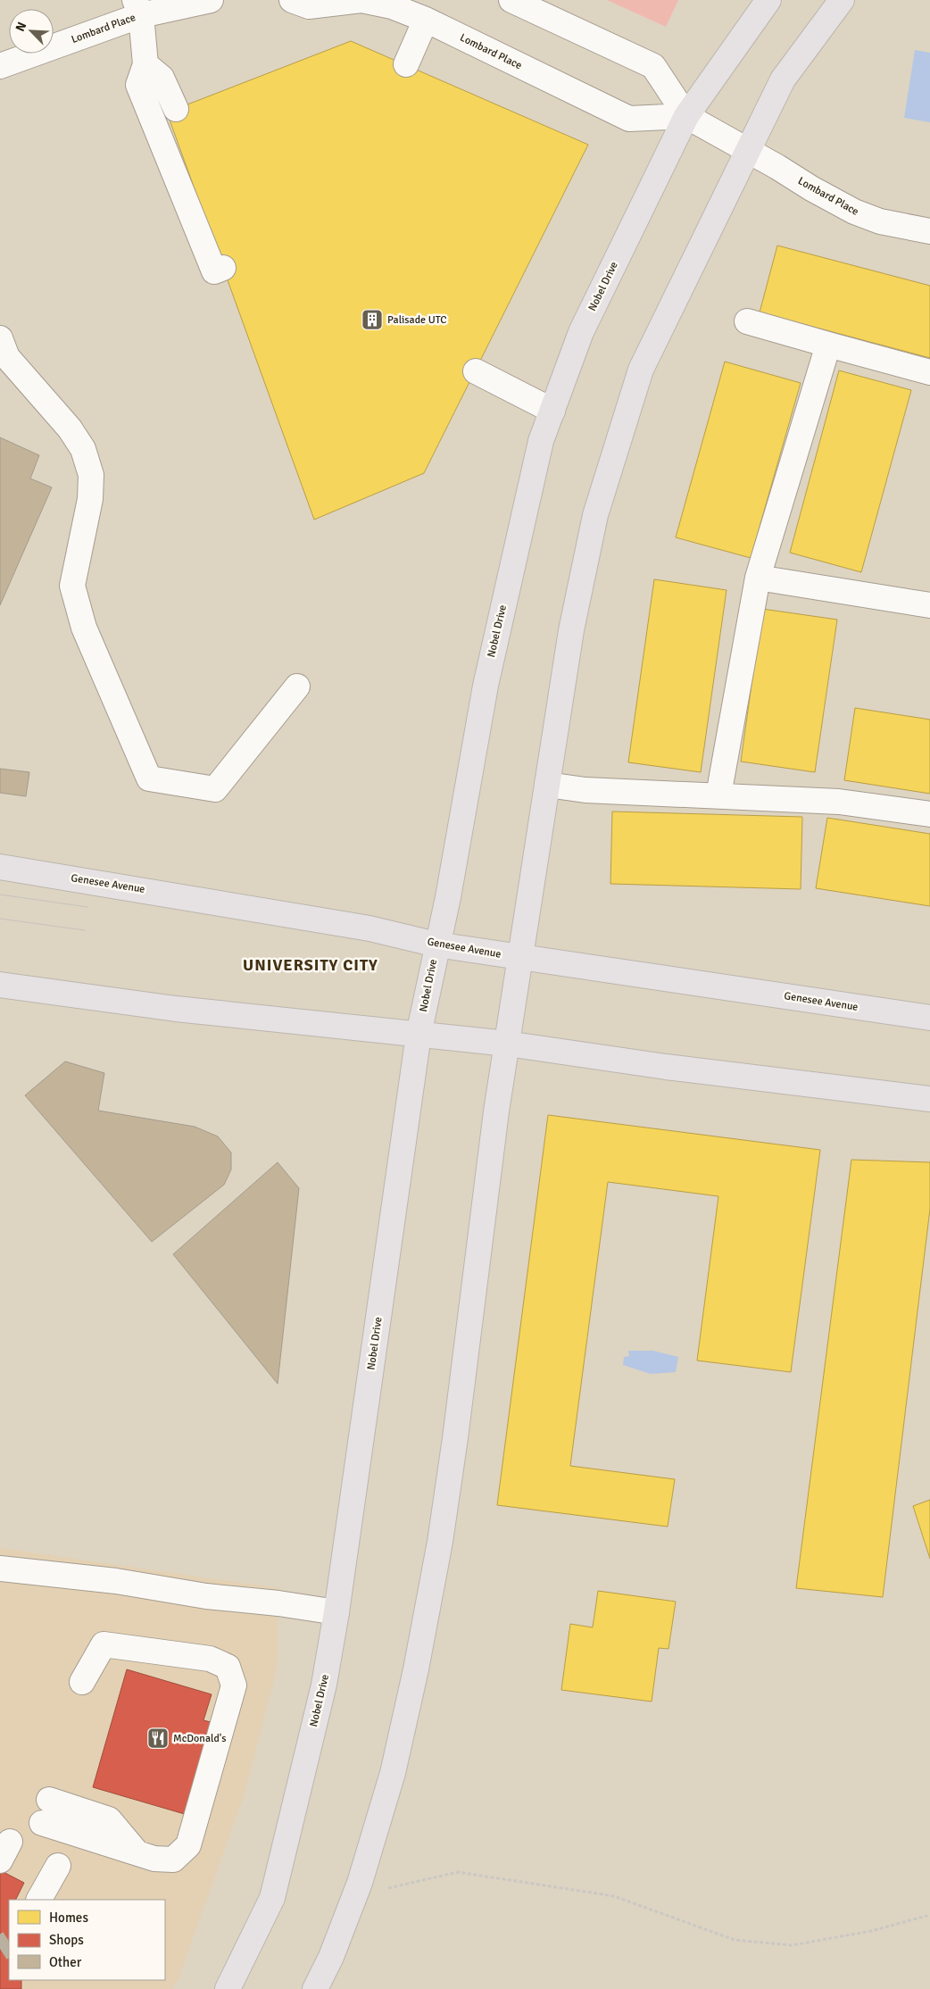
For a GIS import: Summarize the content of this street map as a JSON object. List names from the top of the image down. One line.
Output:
{"streets":{"main road":["Nobel Drive","Genesee Avenue"],"street":["Lombard Place"]},"crossings":[["Lombard Place","Nobel Drive"],["Nobel Drive","Genesee Avenue"]],"districts":["UNIVERSITY CITY"],"places":{"building":["Palisade UTC"],"restaurant":["McDonald's"]},"legend":["Homes","Shops","Other"],"north":"top left"}
